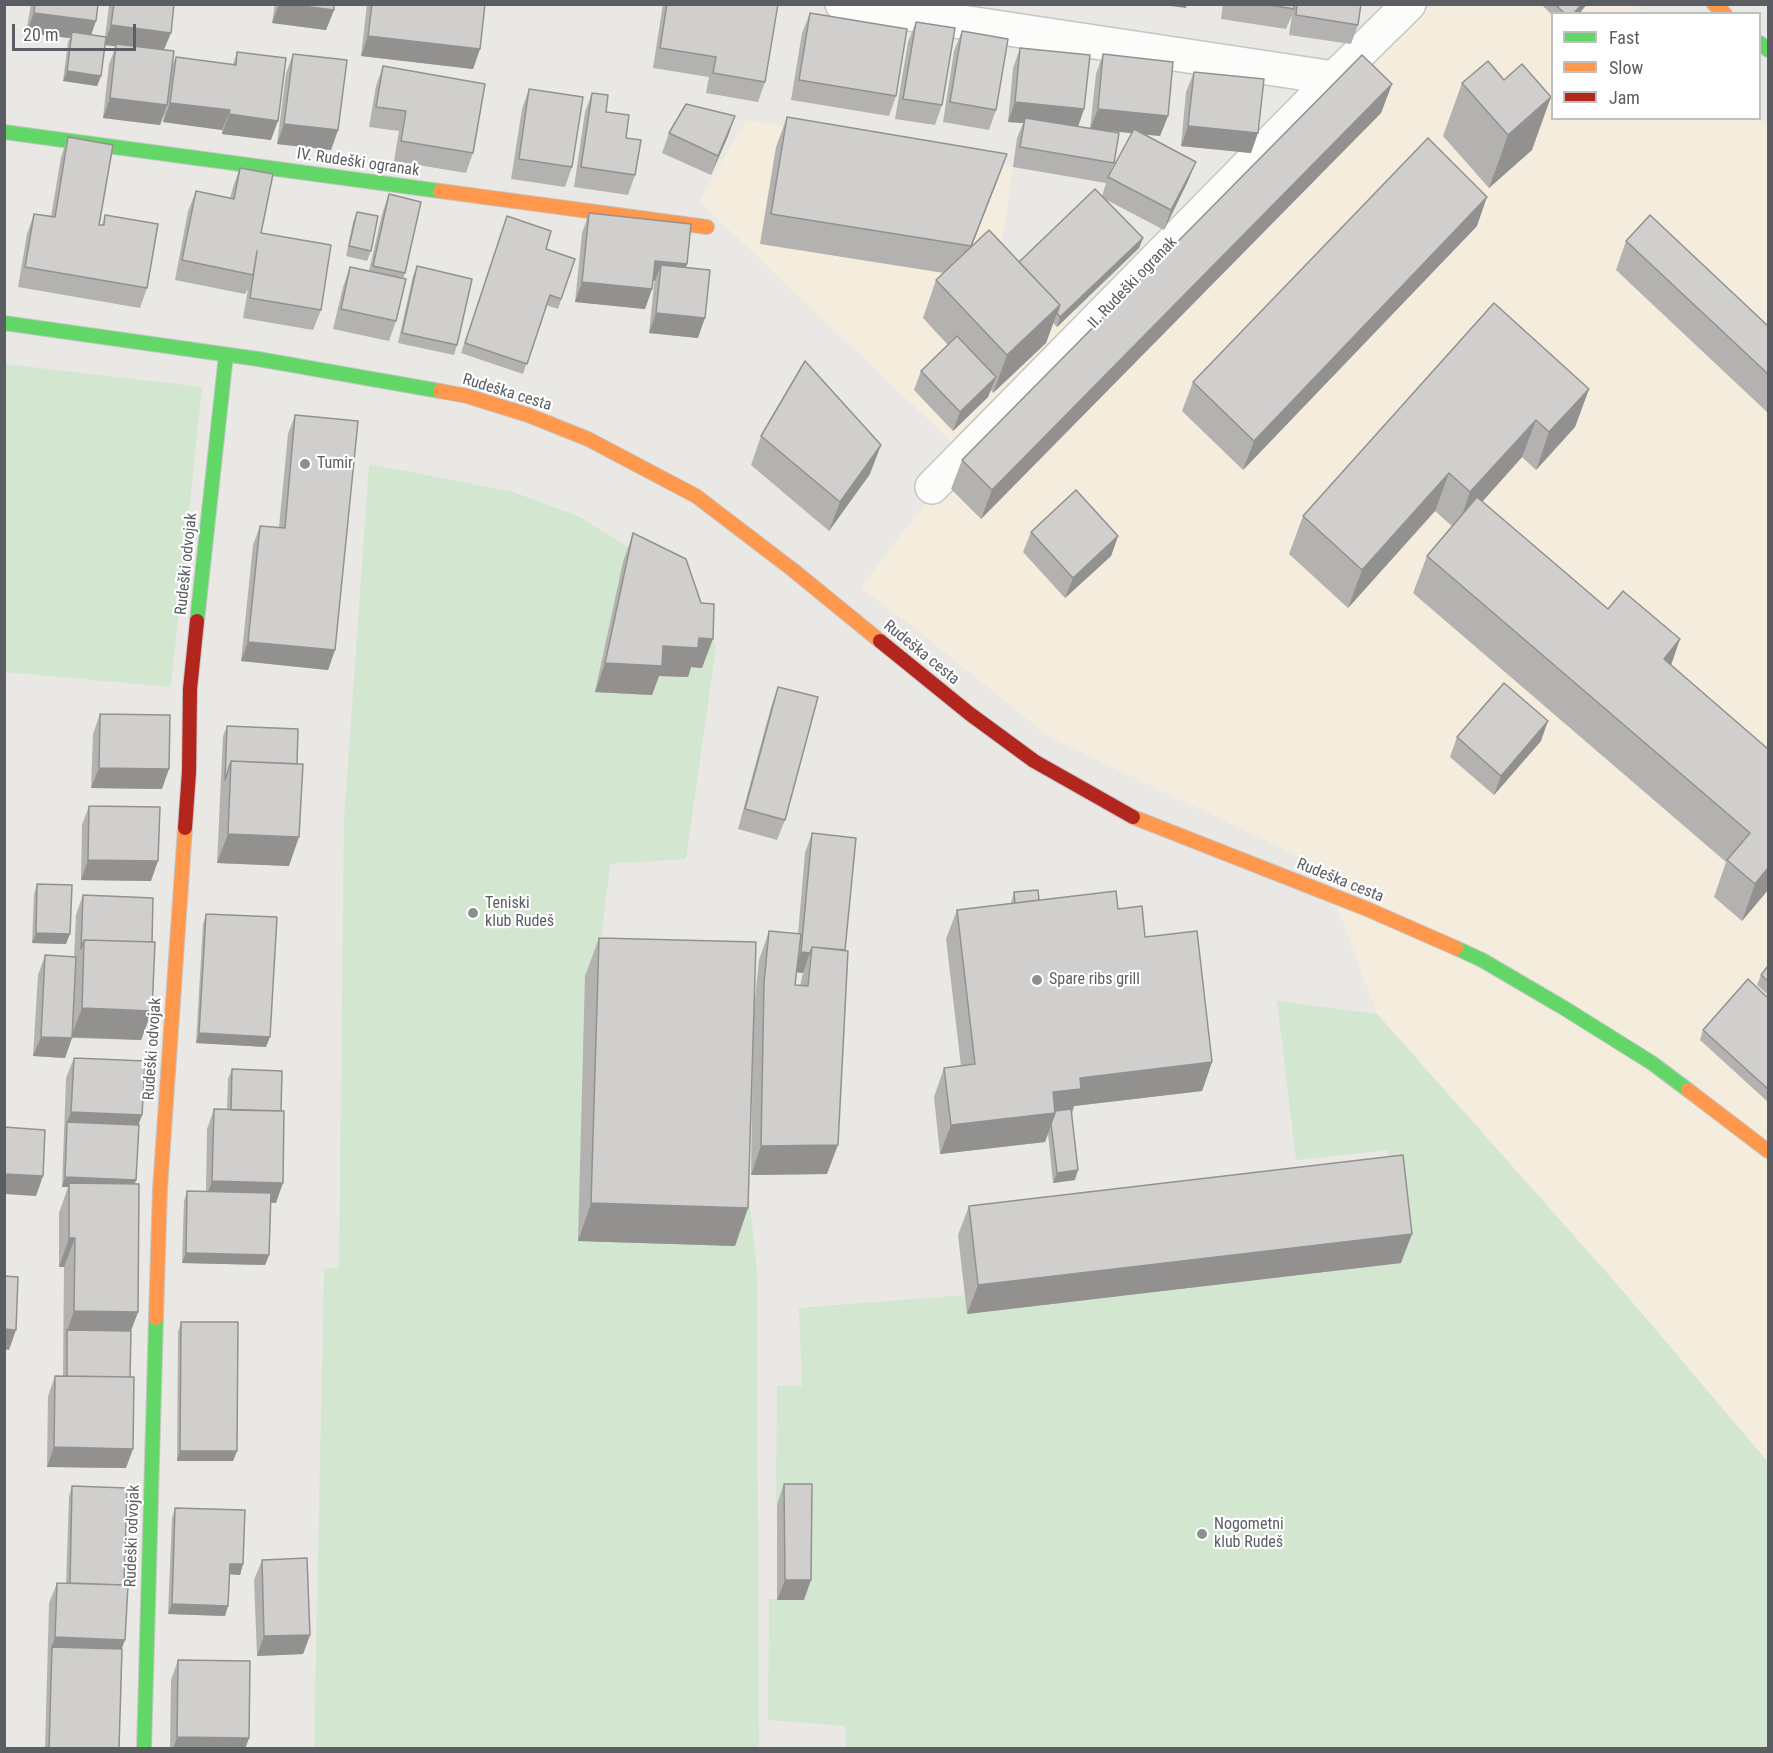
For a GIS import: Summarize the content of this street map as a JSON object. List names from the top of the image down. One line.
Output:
{"streets":{"street":["IV. Rudeški ogranak","II. Rudeški ogranak","Rudeška cesta","Rudeški odvojak"]},"crossings":[["Rudeška cesta","Rudeški odvojak"]],"places":["Tumir","Teniski klub Rudeš","Spare ribs grill","Nogometni klub Rudeš"],"legend":["Fast","Slow","Jam"],"scale_bar":"20 m"}
